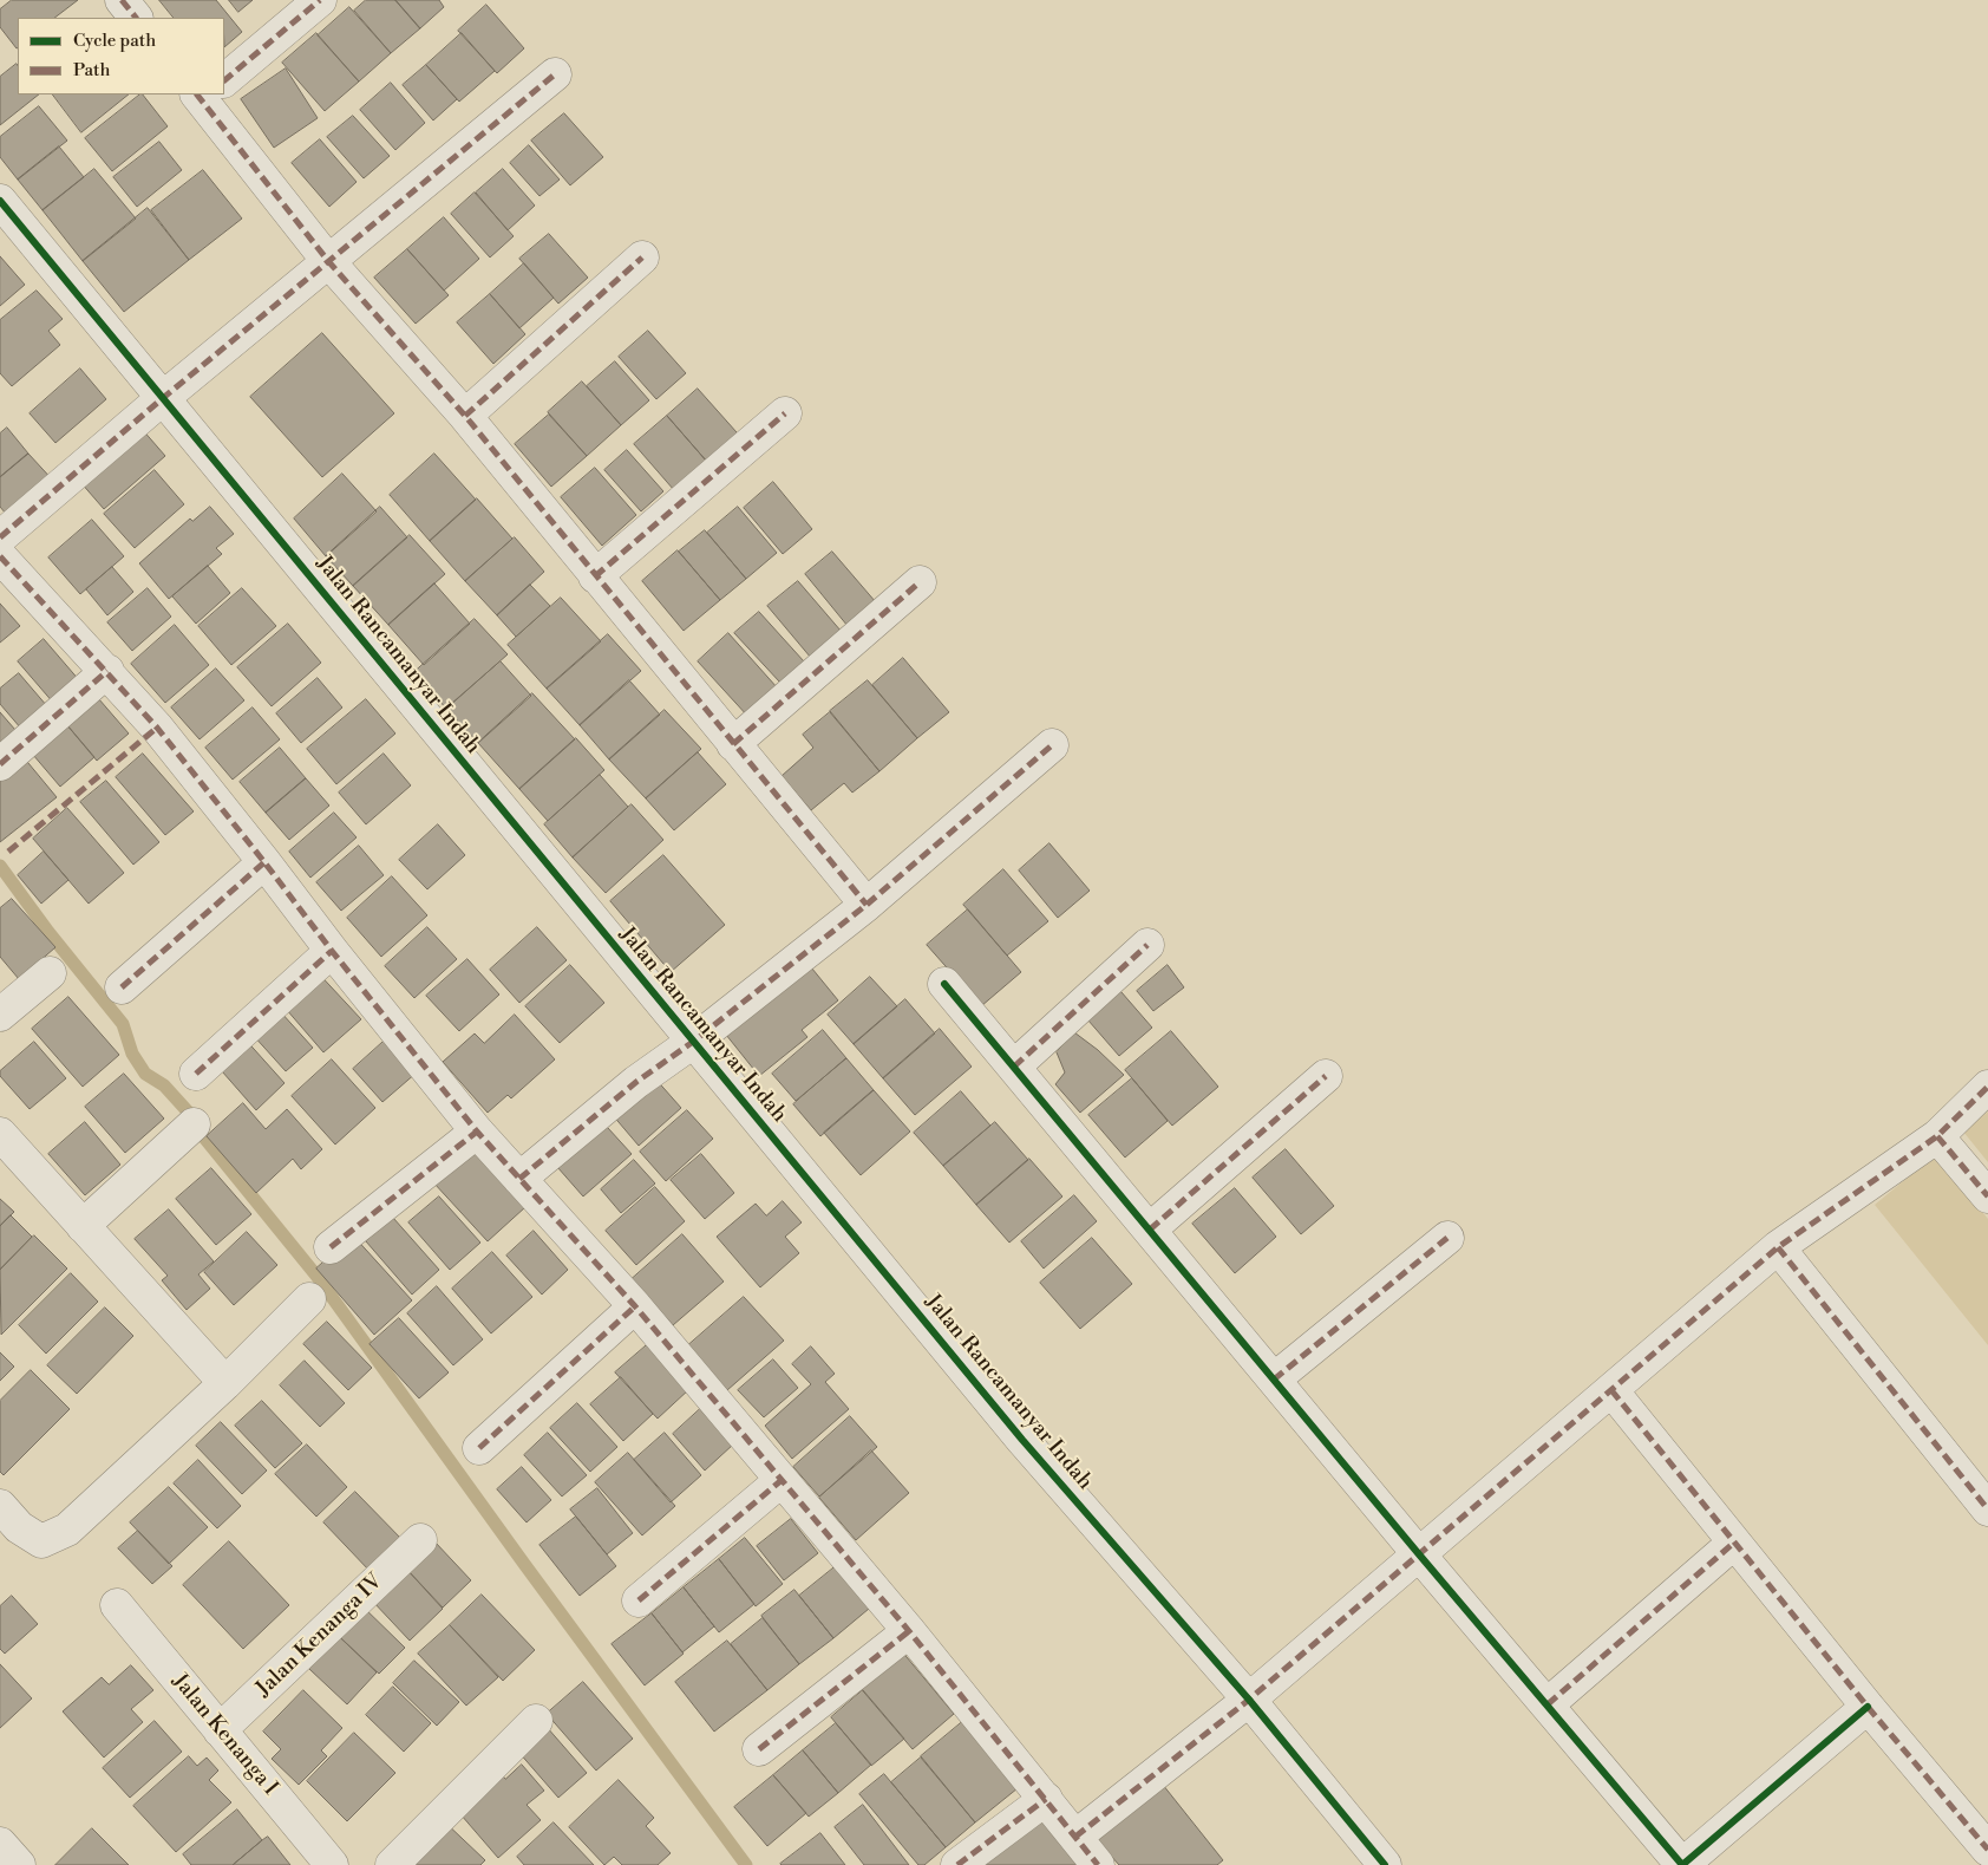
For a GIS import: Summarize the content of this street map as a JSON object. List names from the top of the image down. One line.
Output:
{"streets":{"street":["Jalan Rancamanyar Indah","Jalan Kenanga IV","Jalan Kenanga I"]},"crossings":[["Jalan Kenanga IV","Jalan Kenanga I"]],"legend":["Cycle path","Path"]}
